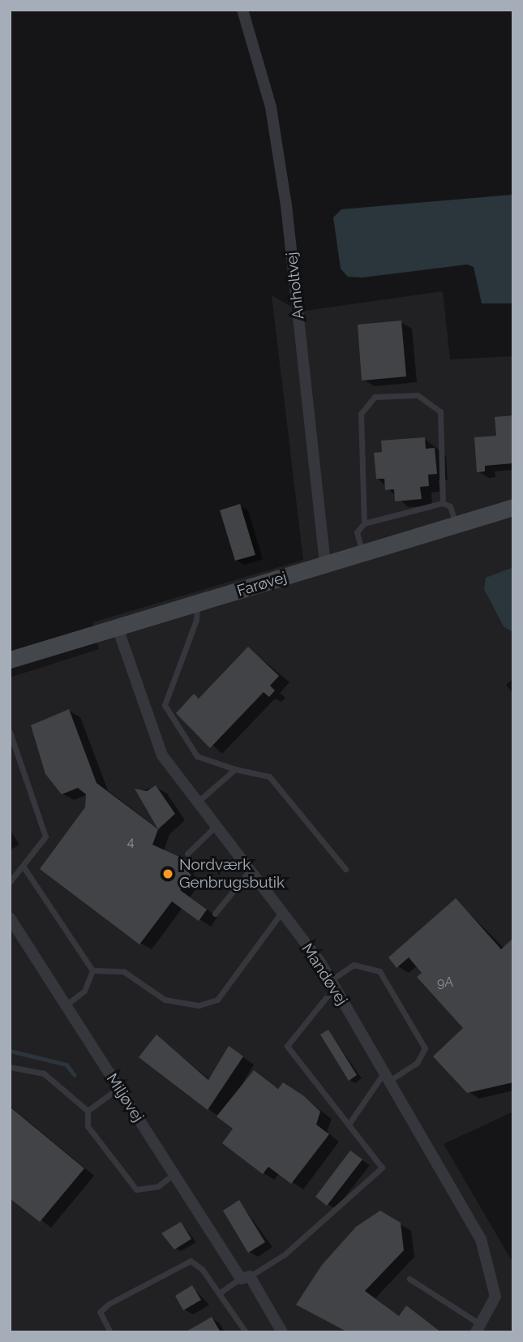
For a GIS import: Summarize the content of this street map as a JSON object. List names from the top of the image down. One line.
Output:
{"streets":{"street":["Anholtvej","Farøvej","Mandøvej","Miljøvej"]},"crossings":[["Anholtvej","Farøvej"],["Farøvej","Mandøvej"]],"places":["Nordværk Genbrugsbutik"],"house_numbers":["4","9A"]}
